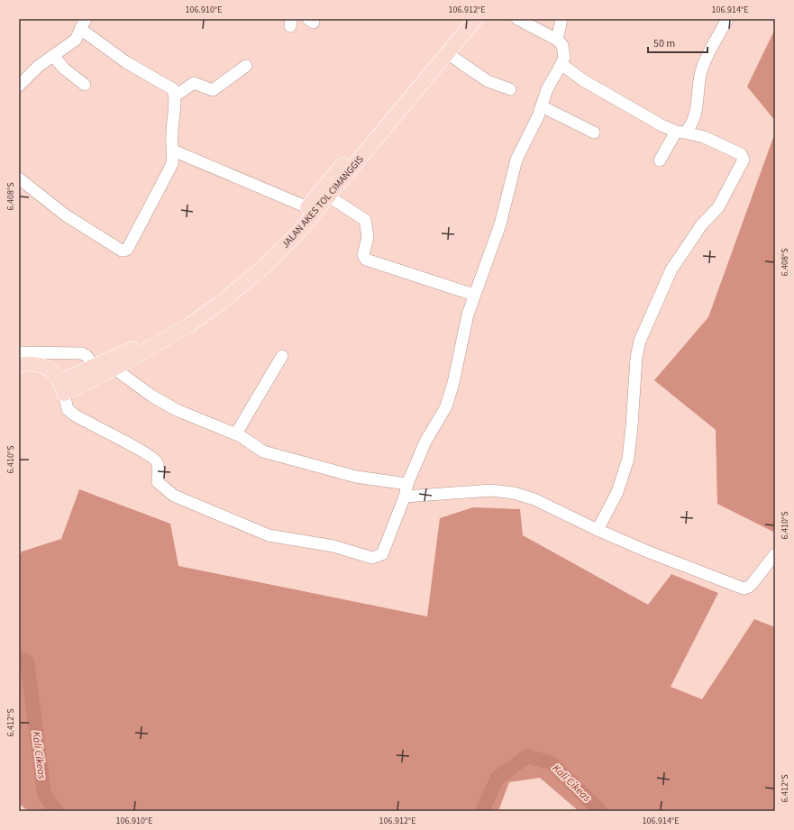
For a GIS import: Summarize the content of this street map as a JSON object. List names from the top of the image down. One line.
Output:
{"streets":{"main road":["JALAN AKES TOL CIMANGGIS"]},"water":["Kali Cikeas"],"scale_bar":"50 m","coordinates":["106.910°E","106.912°E","106.914°E","6.408°S","6.410°S","6.412°S"]}
